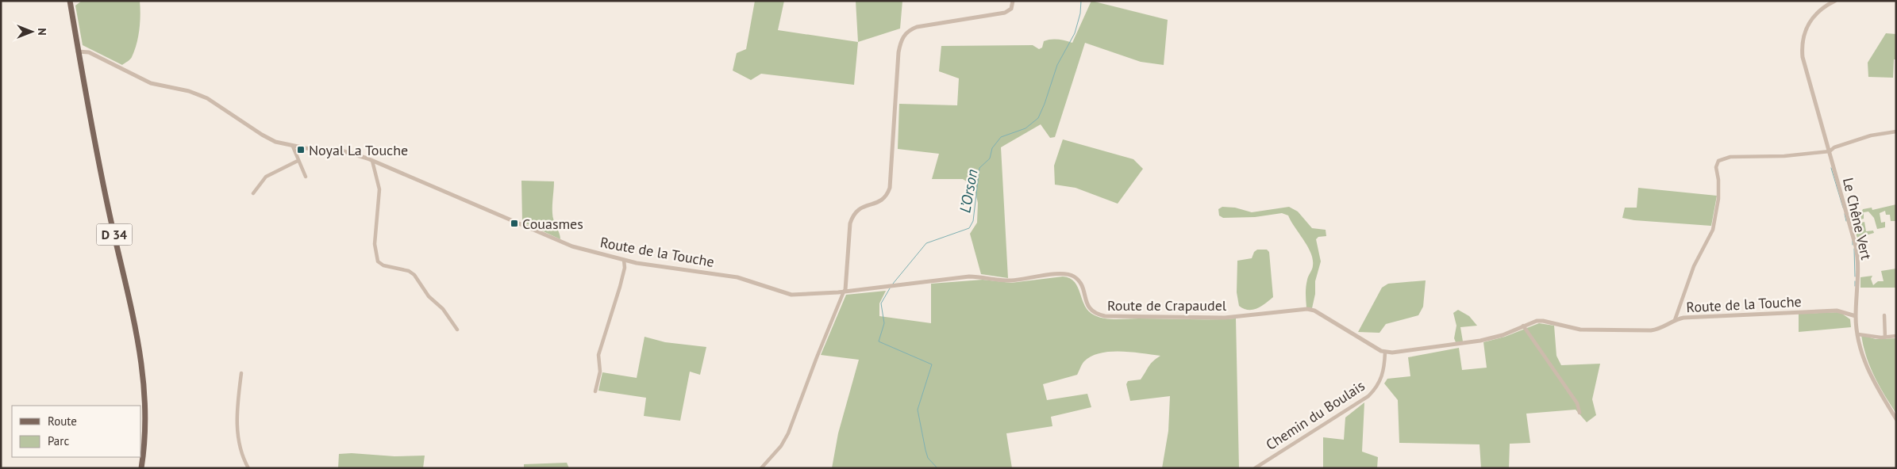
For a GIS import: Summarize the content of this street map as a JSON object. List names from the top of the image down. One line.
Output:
{"streets":{"main road":["D 34"],"street":["Le Chêne Vert","Route de la Touche","Route de Crapaudel","Chemin du Boulais"]},"crossings":[["Le Chêne Vert","Route de la Touche"],["D 34","Route de la Touche"],["Route de la Touche","Route de Crapaudel"],["Route de la Touche","Chemin du Boulais"],["Route de Crapaudel","Chemin du Boulais"]],"water":["L’Orson"],"places":{"transit":["Noyal La Touche","Couasmes"]},"legend":["Route","Parc"],"north":"right"}
